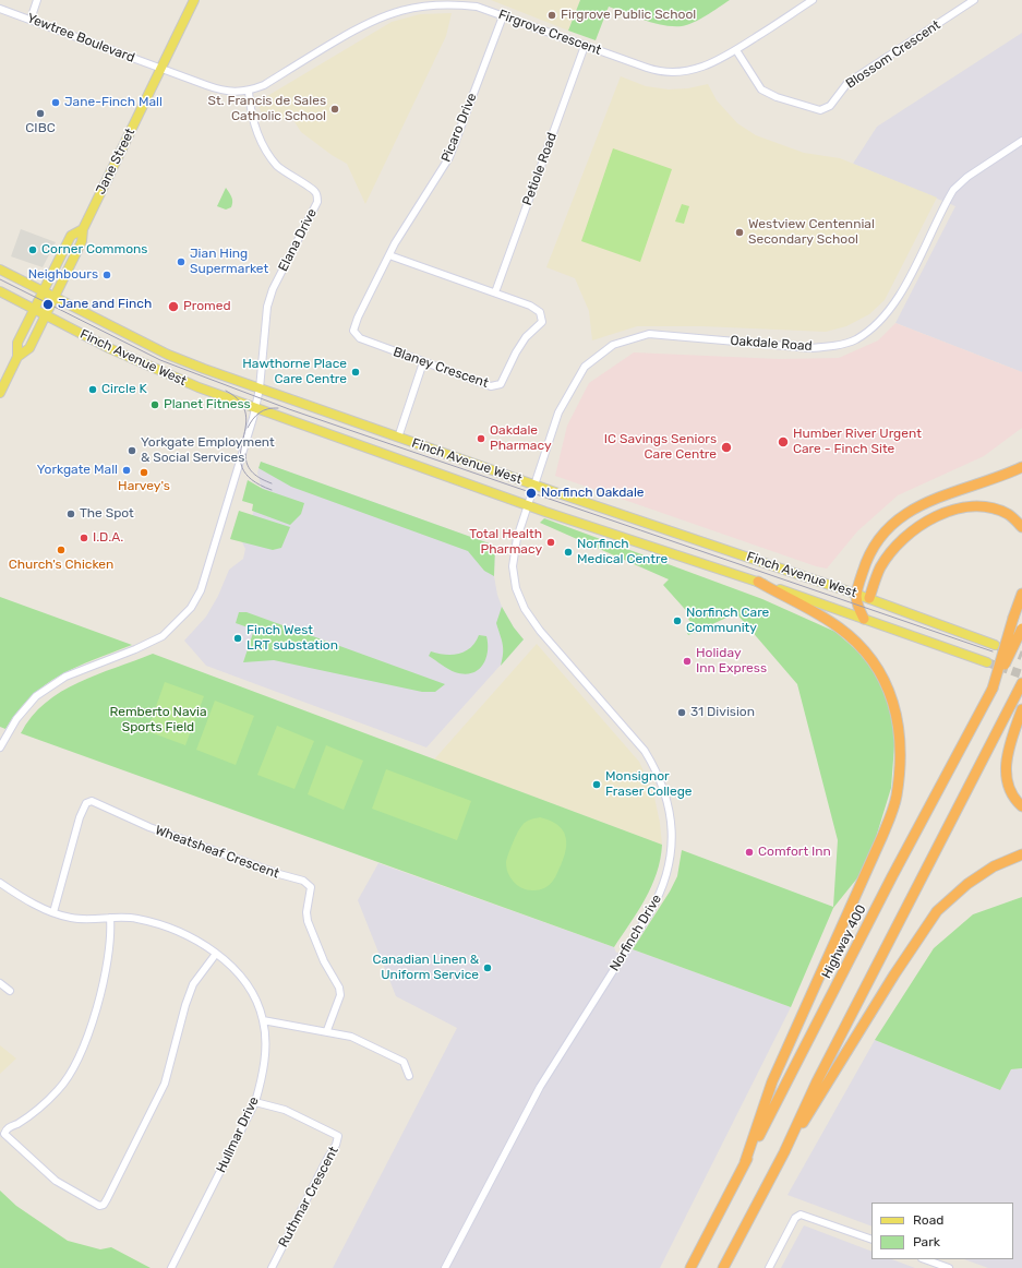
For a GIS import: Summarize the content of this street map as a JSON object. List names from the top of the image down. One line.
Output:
{"streets":{"highway":["Highway 400"],"main road":["Jane Street","Finch Avenue West"],"street":["Firgrove Crescent","Yewtree Boulevard","Blossom Crescent","Picaro Drive","Petiole Road","Elana Drive","Oakdale Road","Blaney Crescent","Wheatsheaf Crescent","Norfinch Drive","Hullmar Drive","Ruthmar Crescent"]},"crossings":[["Firgrove Crescent","Blossom Crescent"],["Firgrove Crescent","Picaro Drive"],["Firgrove Crescent","Petiole Road"],["Firgrove Crescent","Elana Drive"],["Yewtree Boulevard","Jane Street"],["Picaro Drive","Blaney Crescent"],["Jane Street","Finch Avenue West"],["Petiole Road","Blaney Crescent"],["Elana Drive","Finch Avenue West"],["Oakdale Road","Finch Avenue West"],["Oakdale Road","Norfinch Drive"],["Finch Avenue West","Norfinch Drive"],["Wheatsheaf Crescent","Hullmar Drive"],["Hullmar Drive","Ruthmar Crescent"]],"parks":["Remberto Navia Sports Field"],"places":["Firgrove Public School","Jane-Finch Mall","St. Francis de Sales Catholic School","CIBC","Westview Centennial Secondary School","Corner Commons","Jian Hing Supermarket","Neighbours","Jane and Finch","Promed","Hawthorne Place Care Centre","Circle K","Planet Fitness","Oakdale Pharmacy","Humber River Urgent Care - Finch Site","IC Savings Seniors Care Centre","Yorkgate Employment & Social Services","Yorkgate Mall","Harvey's","Norfinch Oakdale","The Spot","I.D.A.","Total Health Pharmacy","Church's Chicken","Norfinch Medical Centre","Norfinch Care Community","Finch West LRT substation","Holiday Inn Express","31 Division","Monsignor Fraser College","Comfort Inn","Canadian Linen & Uniform Service"],"legend":["Road","Park"]}
